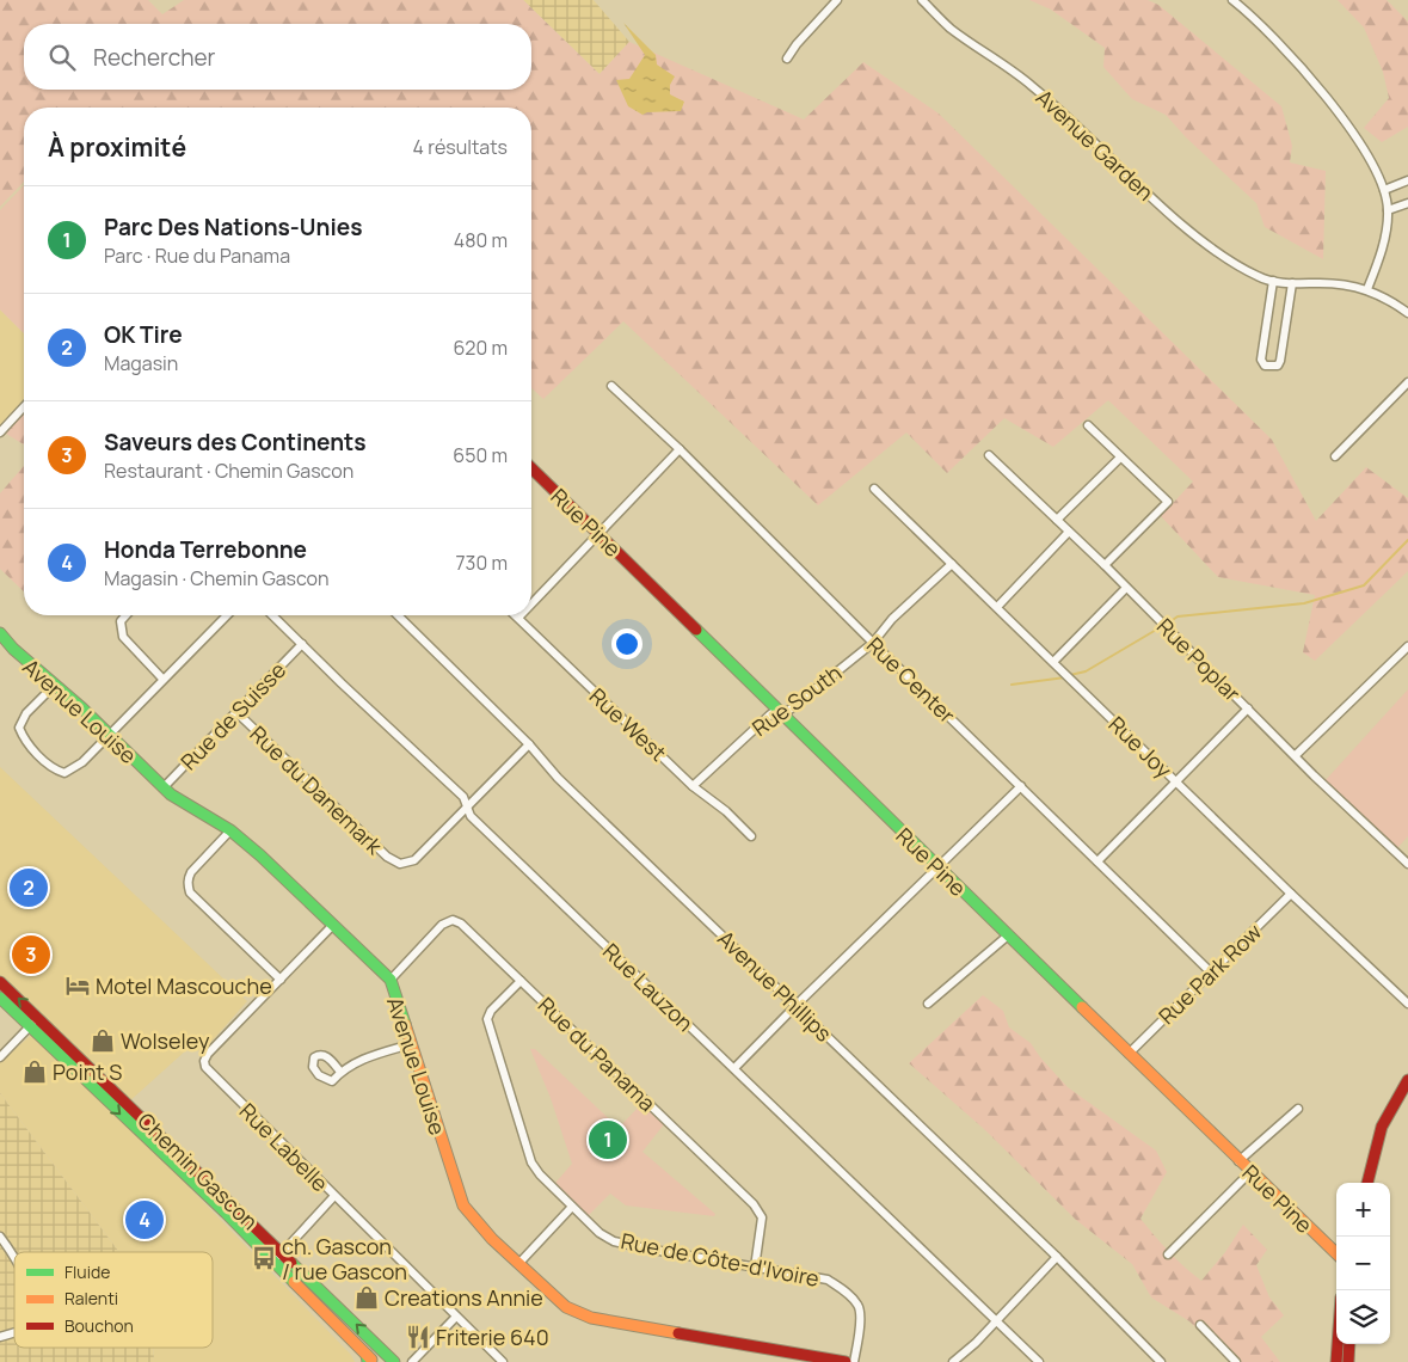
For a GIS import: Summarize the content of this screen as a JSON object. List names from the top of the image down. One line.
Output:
{"streets":{"street":["Avenue Garden","Rue Pine","Rue Poplar","Rue Center","Rue South","Avenue Louise","Rue de Suisse","Rue West","Rue Joy","Rue du Danemark","Rue Park Row","Avenue Phillips","Rue Lauzon","Rue du Panama","Rue Labelle","Chemin Gascon","Rue de Côte-d'Ivoire"]},"crossings":[["Rue Pine","Rue South"],["Rue Pine","Rue Park Row"],["Rue Center","Rue South"],["Rue Center","Rue Park Row"],["Rue South","Rue West"],["Rue South","Rue Joy"],["Avenue Louise","Rue de Suisse"],["Avenue Louise","Rue du Panama"],["Avenue Louise","Rue Labelle"],["Rue de Suisse","Rue du Danemark"],["Rue de Suisse","Rue Lauzon"],["Rue Joy","Rue Park Row"],["Rue du Danemark","Avenue Phillips"],["Rue du Danemark","Rue Lauzon"],["Rue du Panama","Rue de Côte-d'Ivoire"]],"places":{"hotel":["Motel Mascouche"],"shop":["Wolseley","Point S","Creations Annie"],"bus stop":["ch. Gascon / rue Gascon"],"restaurant":["Friterie 640"]},"legend":["Fluide","Ralenti","Bouchon"],"page":{"search":"Rechercher","heading":["À proximité","4 résultats"],"list":[{"mark":"1","name":"Parc Des Nations-Unies","note":"Parc · Rue du Panama","value":"480 m"},{"mark":"2","name":"OK Tire","note":"Magasin","value":"620 m"},{"mark":"3","name":"Saveurs des Continents","note":"Restaurant · Chemin Gascon","value":"650 m"},{"mark":"4","name":"Honda Terrebonne","note":"Magasin · Chemin Gascon","value":"730 m"}],"pins":["2","3","1","4"],"map_buttons":["+","−"]}}
